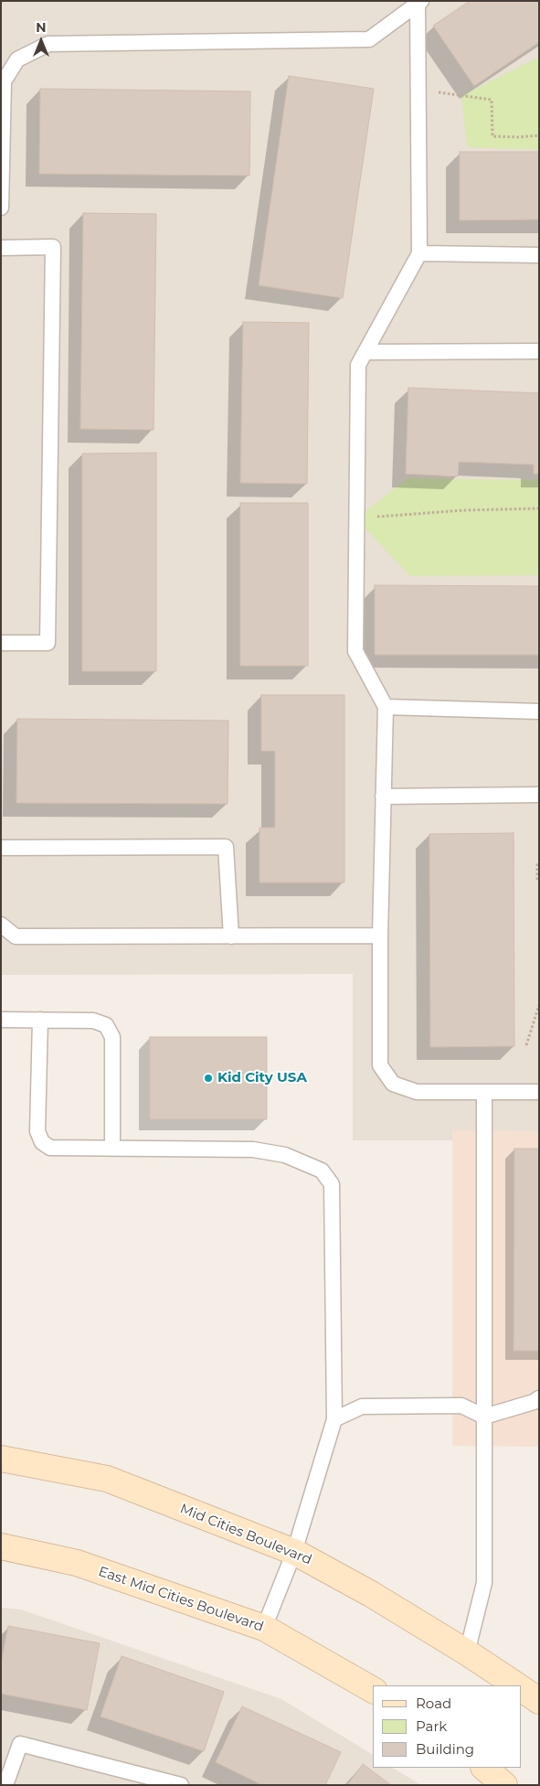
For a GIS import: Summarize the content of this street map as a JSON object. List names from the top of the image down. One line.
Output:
{"streets":{"main road":["Mid Cities Boulevard","East Mid Cities Boulevard"]},"places":["Kid City USA"],"legend":["Road","Park","Building"],"north":"top"}
